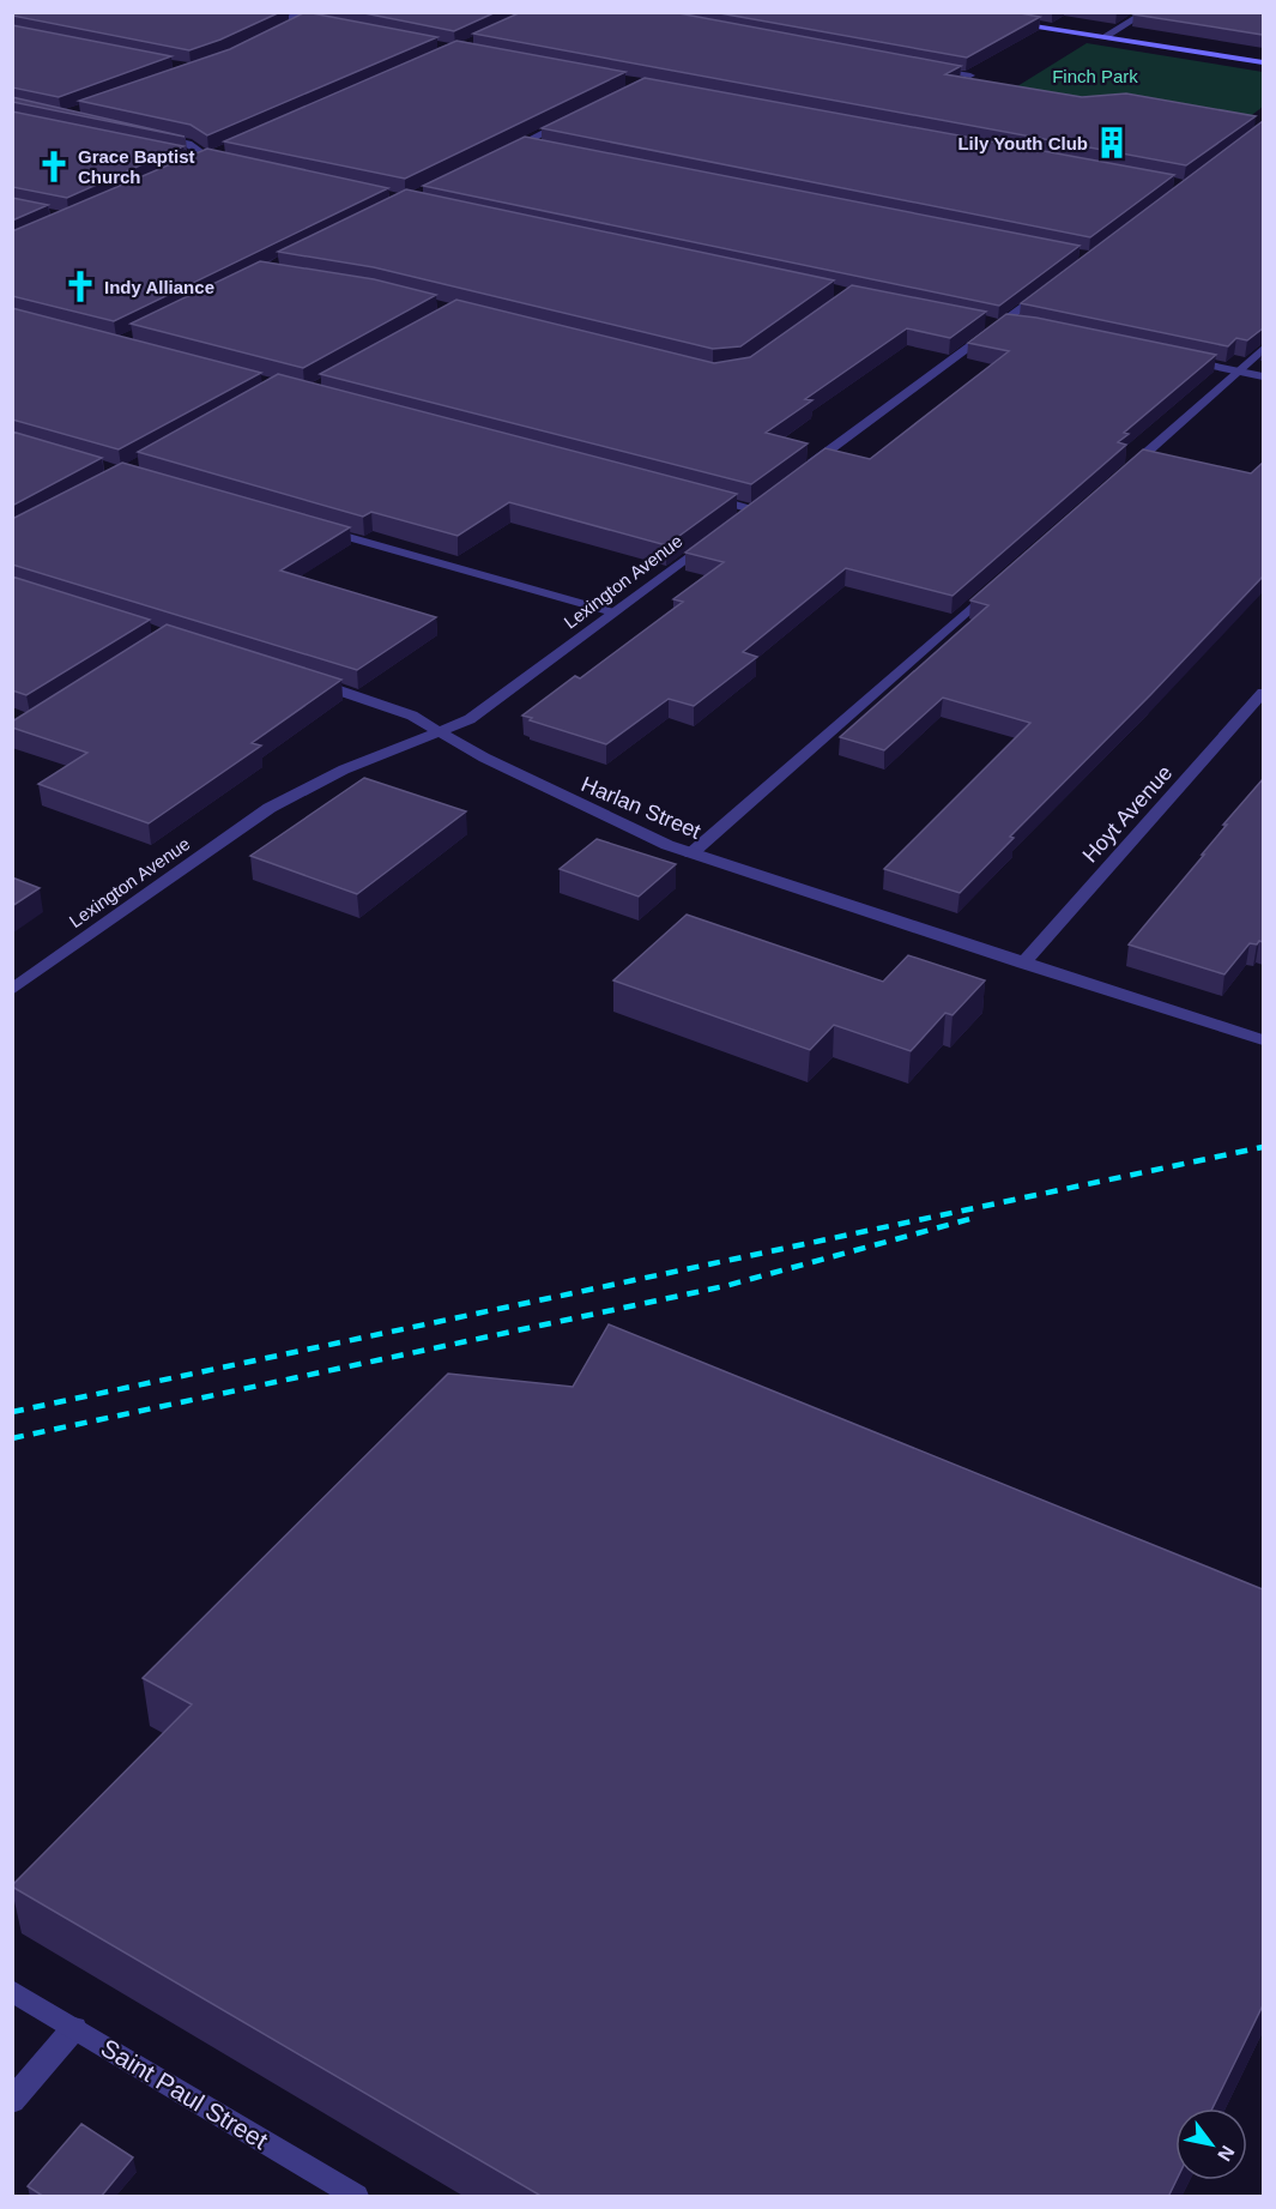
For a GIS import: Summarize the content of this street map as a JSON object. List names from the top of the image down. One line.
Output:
{"streets":{"street":["Lexington Avenue","Harlan Street","Hoyt Avenue","Saint Paul Street"]},"crossings":[["Lexington Avenue","Harlan Street"],["Harlan Street","Hoyt Avenue"]],"parks":["Finch Park"],"places":{"building":["Lily Youth Club"],"church":["Grace Baptist Church","Indy Alliance"]},"north":"bottom right"}
